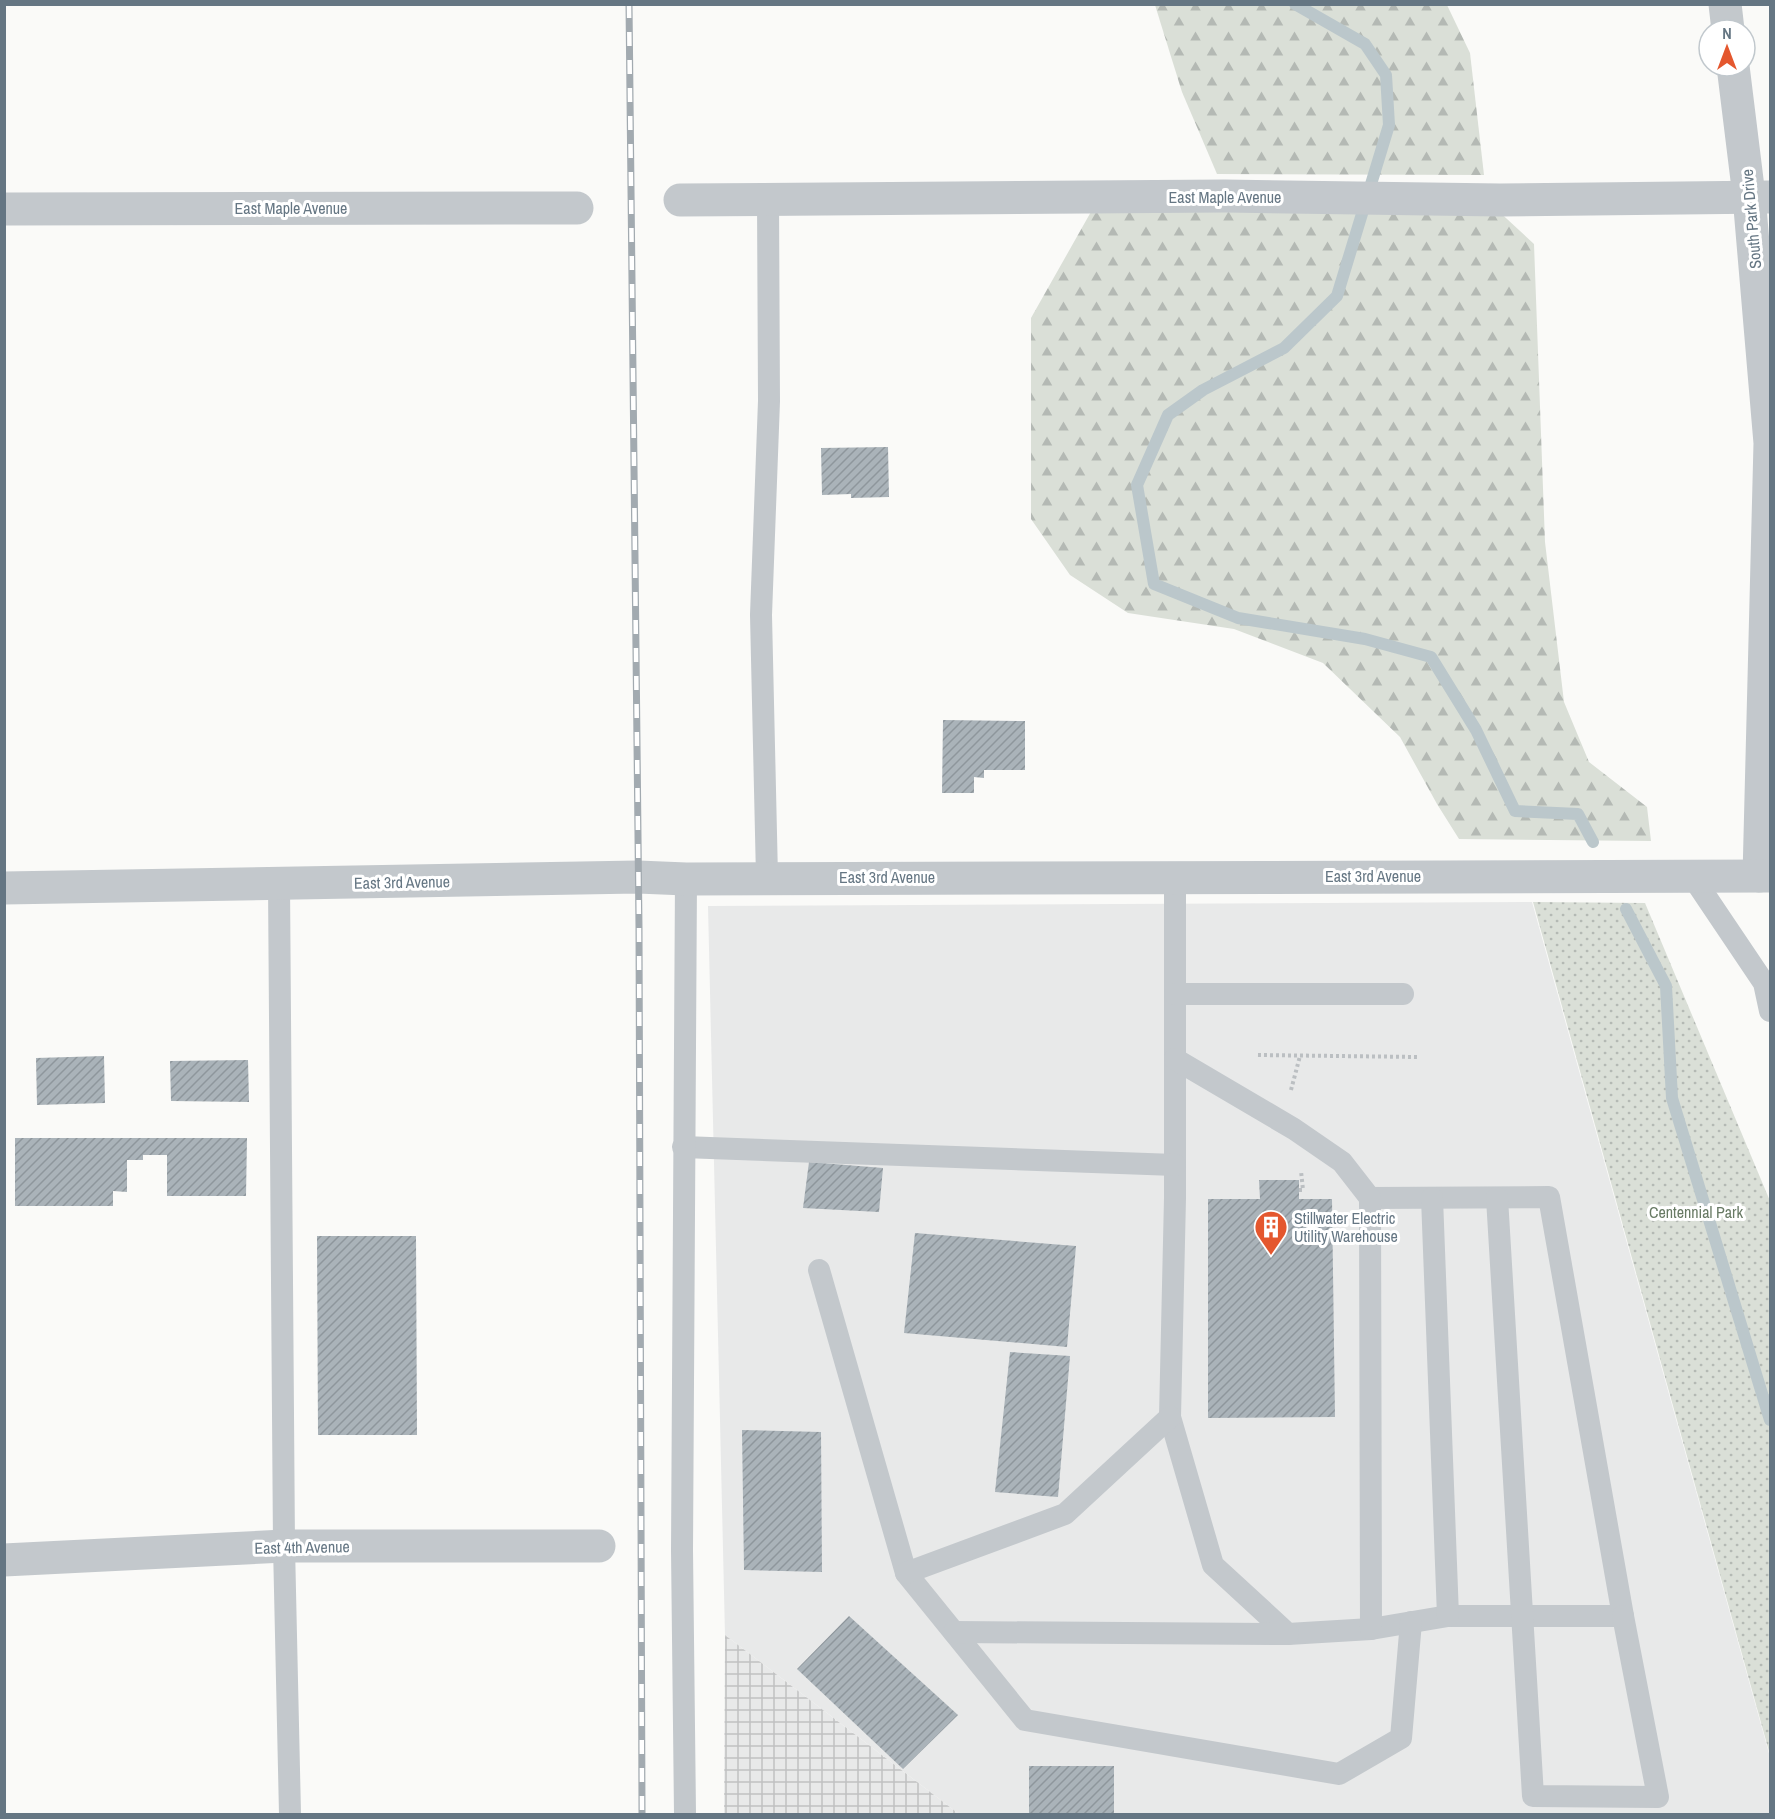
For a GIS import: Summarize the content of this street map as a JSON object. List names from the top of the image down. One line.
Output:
{"streets":{"street":["East Maple Avenue","South Park Drive","East 3rd Avenue","East 4th Avenue"]},"crossings":[["East Maple Avenue","South Park Drive"],["South Park Drive","East 3rd Avenue"]],"parks":["Centennial Park"],"places":{"building":["Stillwater Electric Utility Warehouse"]},"north":"top"}
